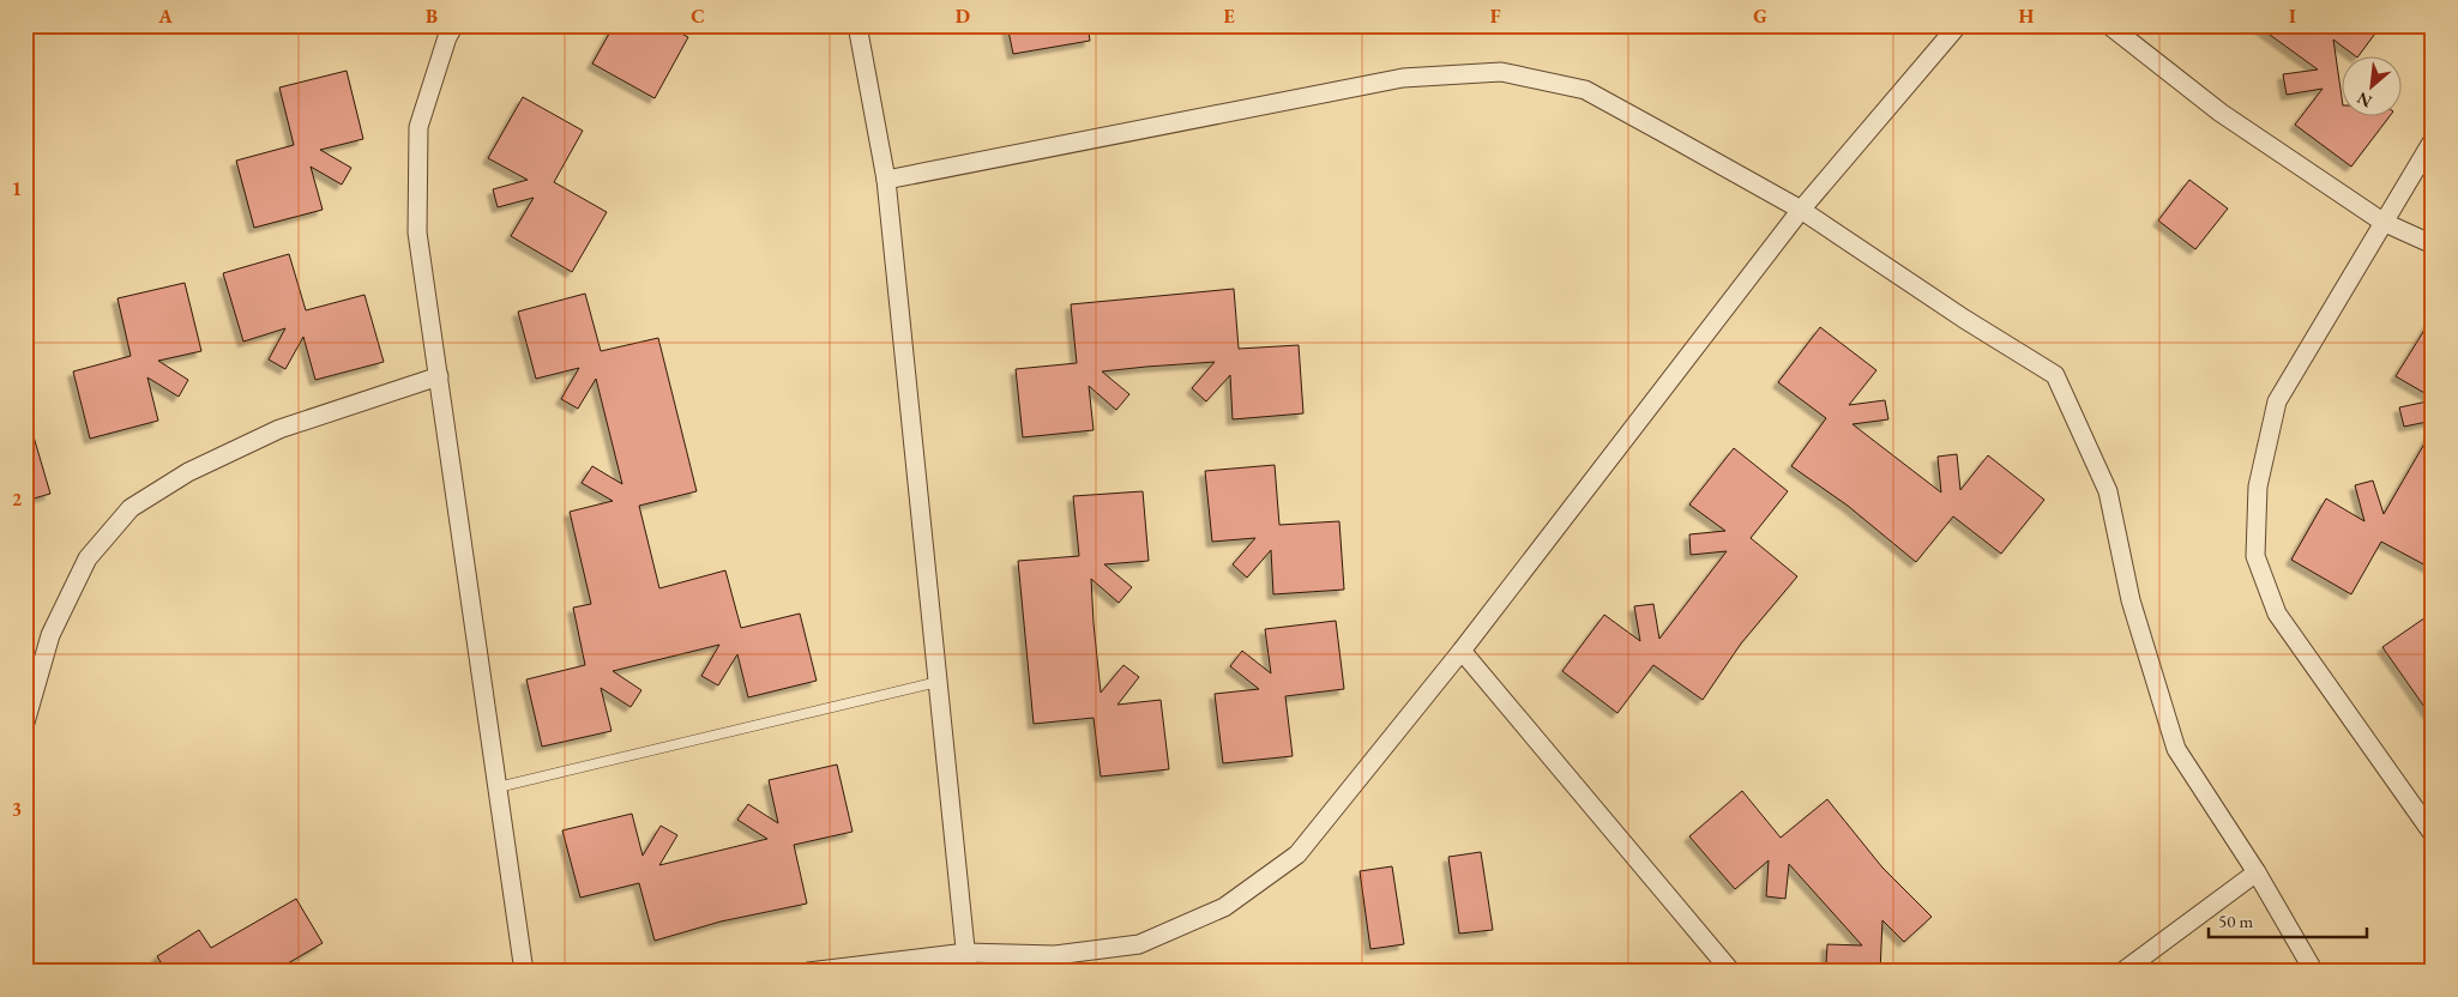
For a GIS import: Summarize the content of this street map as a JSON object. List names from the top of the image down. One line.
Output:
{"scale_bar":"50 m","north":"bottom left","grid":{"columns":["A","B","C","D","E","F","G","H","I"],"rows":["1","2","3"]}}
